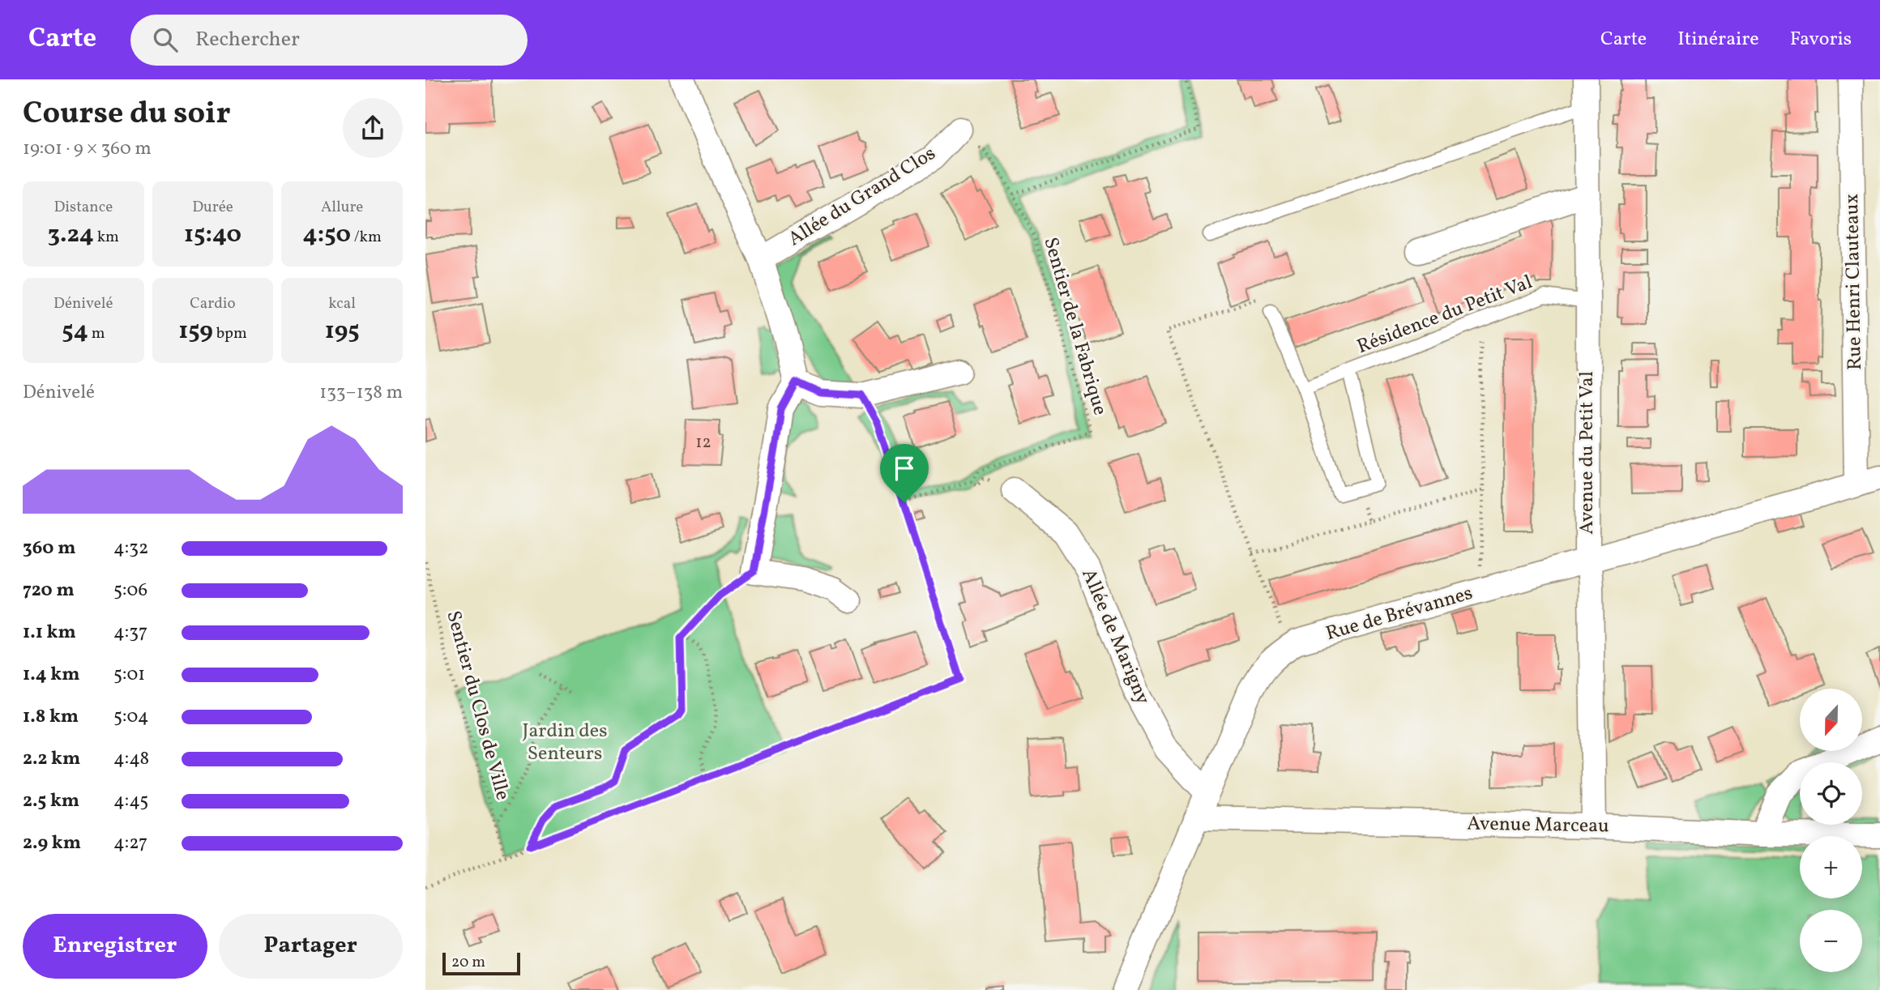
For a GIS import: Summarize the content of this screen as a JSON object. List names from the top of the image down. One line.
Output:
{"streets":{"street":["Allée du Grand Clos","Rue Henri Clauteaux","Avenue du Petit Val","Rue de Brévannes","Allée de Marigny","Avenue Marceau"],"lane":["Résidence du Petit Val"],"path":["Sentier de la Fabrique","Sentier du Clos de Ville"]},"crossings":[["Allée du Grand Clos","Sentier de la Fabrique"],["Rue Henri Clauteaux","Rue de Brévannes"],["Résidence du Petit Val","Avenue du Petit Val"],["Avenue du Petit Val","Rue de Brévannes"],["Avenue du Petit Val","Avenue Marceau"],["Rue de Brévannes","Allée de Marigny"],["Rue de Brévannes","Avenue Marceau"]],"parks":["Jardin des Senteurs"],"house_numbers":["12"],"scale_bar":"20 m","north":"bottom","page":{"header":"Carte","search":"Rechercher","nav":["Carte","Itinéraire","Favoris"],"heading":["Course du soir","19:01 · 9 × 360 m"],"stats":[["Distance","3.24 km"],["Durée","15:40"],["Allure","4:50 /km"],["Dénivelé","54 m"],["Cardio","159 bpm"],["kcal","195"]],"chart":["Dénivelé","133–138 m"],"list":[{"name":"360 m","note":"4:32"},{"name":"720 m","note":"5:06"},{"name":"1.1 km","note":"4:37"},{"name":"1.4 km","note":"5:01"},{"name":"1.8 km","note":"5:04"},{"name":"2.2 km","note":"4:48"},{"name":"2.5 km","note":"4:45"},{"name":"2.9 km","note":"4:27"}],"map_buttons":["+","−"],"buttons":["Enregistrer","Partager"],"scale":"20 m"}}
